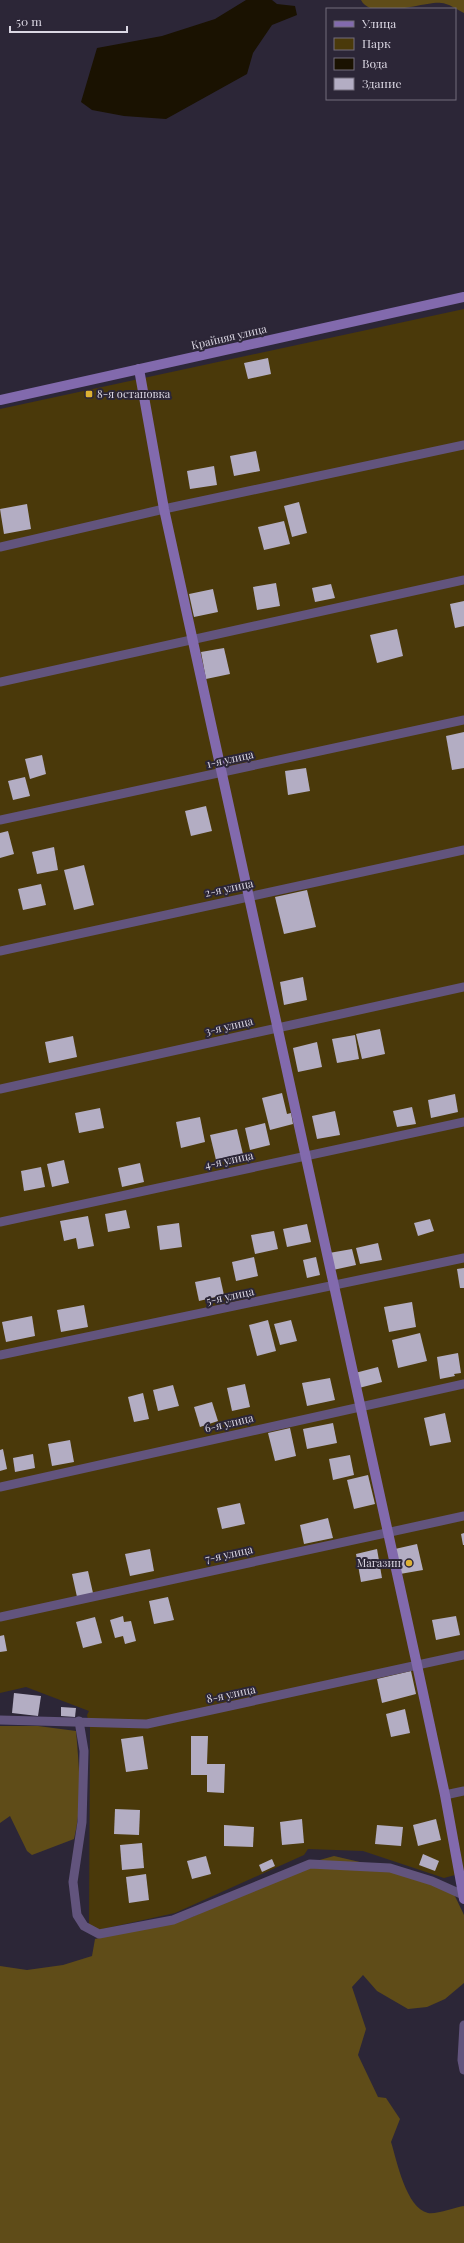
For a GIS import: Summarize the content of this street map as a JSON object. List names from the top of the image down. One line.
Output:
{"streets":{"street":["Крайняя улица"],"lane":["1-я улица","2-я улица","3-я улица","4-я улица","5-я улица","6-я улица","7-я улица","8-я улица"]},"places":{"transit":["8-я остановка"],"other":["Магазин"]},"legend":["Улица","Парк","Вода","Здание"],"scale_bar":"50 m"}
